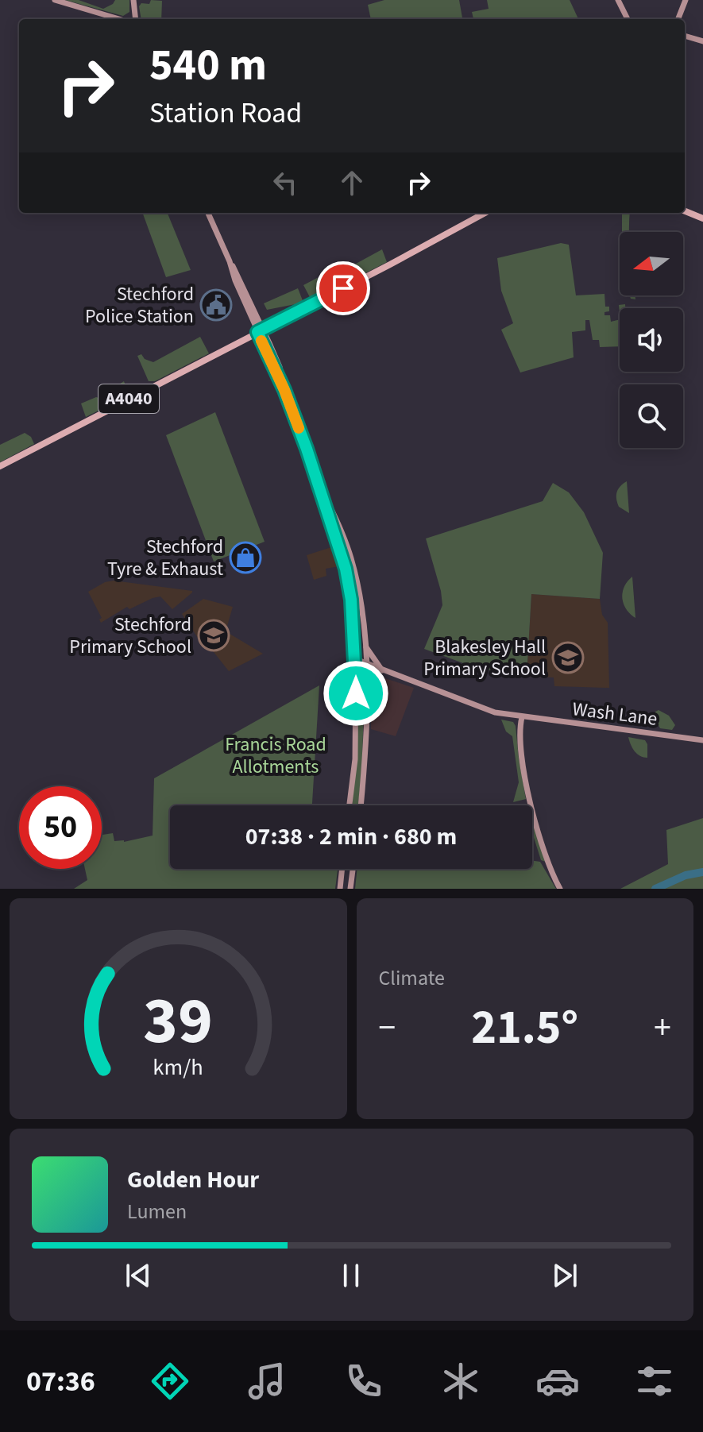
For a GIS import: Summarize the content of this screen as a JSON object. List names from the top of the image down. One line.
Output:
{"streets":{"main road":["A4040","Wash Lane"]},"parks":["Francis Road Allotments"],"places":{"public building":["Stechford Police Station"],"shop":["Stechford Tyre & Exhaust"],"school or university":["Stechford Primary School","Blakesley Hall Primary School"]},"north":"left","page":{"turn":["540 m","Station Road"],"limit":"50","trip":"07:38 · 2 min · 680 m","tile":"Climate","heat":["−","21.5°","+"],"song":["Golden Hour","Lumen"],"tabs":"07:36","gauge":["39","km/h"]}}
